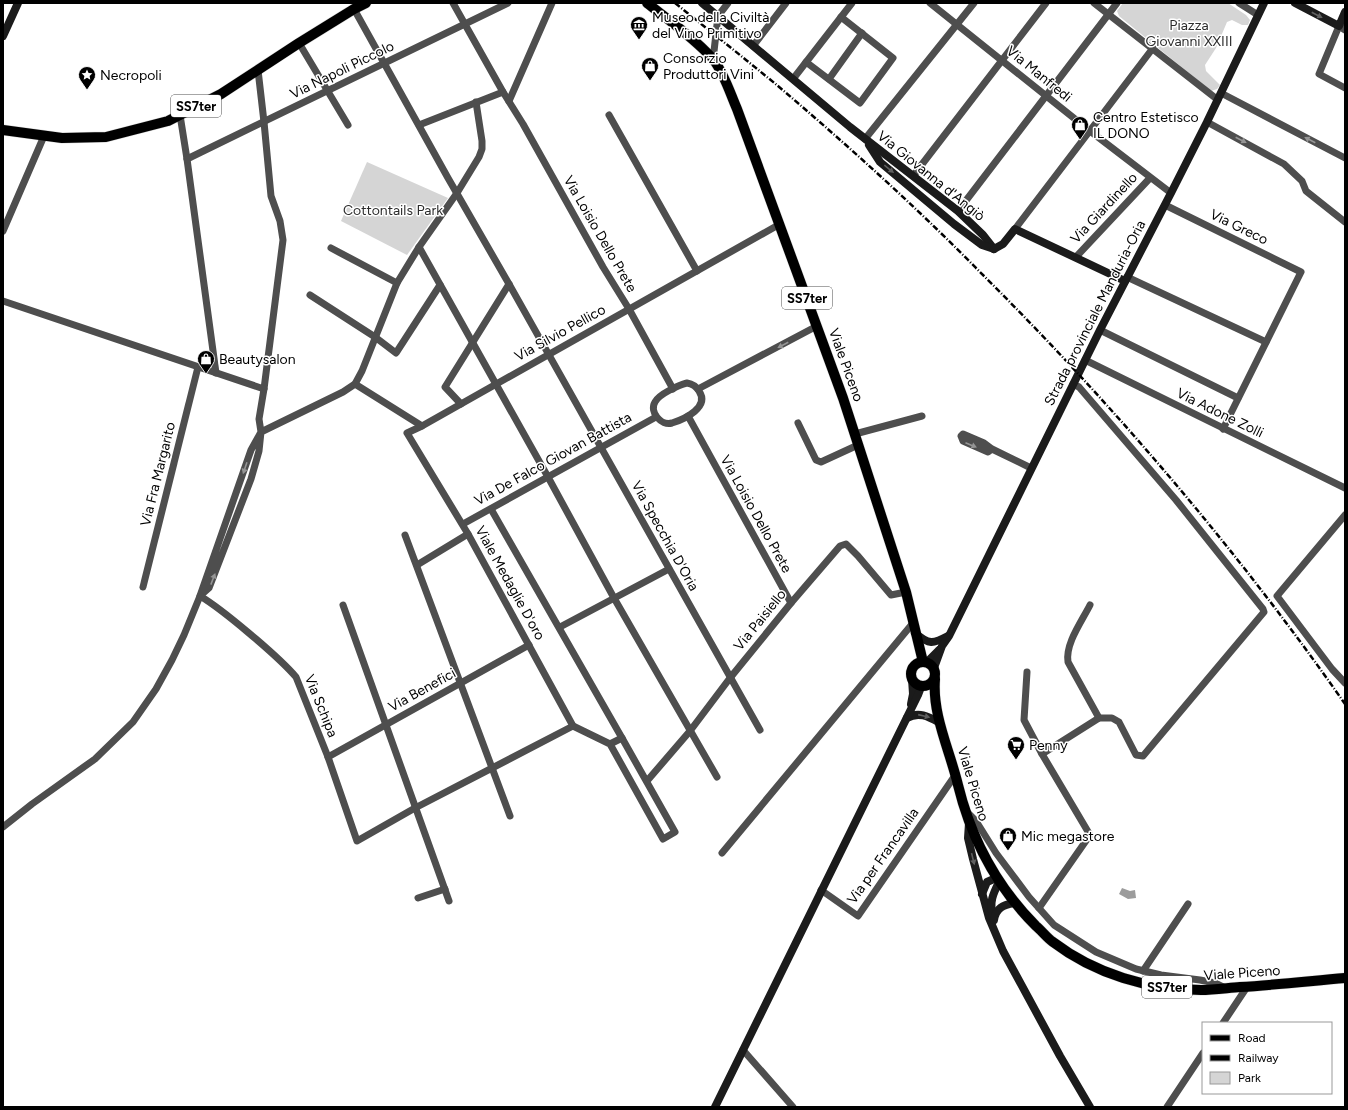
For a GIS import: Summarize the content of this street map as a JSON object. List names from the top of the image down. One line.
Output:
{"streets":{"main road":["SS7ter","Viale Piceno"],"street":["Via Napoli Piccolo","Via Manfredi","Via Giovanna d'Angiò","Via Giardinello","Via Greco","Via Loisio Dello Prete","Strada provinciale Manduria-Oria","Via Silvio Pellico","Via Adone Zolli","Via De Falco Giovan Battista","Via Fra Margarito","Via Specchia D'Oria","Viale Medaglie D'oro","Via Paisiello","Via Benefici","Via Schipa","Via per Francavilla"]},"crossings":[["Via Napoli Piccolo","Via Loisio Dello Prete"],["Via Napoli Piccolo","Via Specchia D'Oria"],["Via Manfredi","Via Giardinello"],["Via Manfredi","Strada provinciale Manduria-Oria"],["SS7ter","Via Specchia D'Oria"],["Via Greco","Strada provinciale Manduria-Oria"],["Via Loisio Dello Prete","Via Silvio Pellico"],["Via Loisio Dello Prete","Via De Falco Giovan Battista"],["Via Loisio Dello Prete","Via Paisiello"],["Strada provinciale Manduria-Oria","Viale Piceno"],["Strada provinciale Manduria-Oria","Via Adone Zolli"],["Via Silvio Pellico","Viale Piceno"],["Via Silvio Pellico","Via Specchia D'Oria"],["Via Silvio Pellico","Viale Medaglie D'oro"],["Viale Piceno","Via Paisiello"],["Viale Piceno","Via per Francavilla"],["Via De Falco Giovan Battista","Via Specchia D'Oria"],["Via De Falco Giovan Battista","Viale Medaglie D'oro"],["Via Specchia D'Oria","Via Paisiello"],["Viale Medaglie D'oro","Via Paisiello"],["Viale Medaglie D'oro","Via Benefici"],["Via Benefici","Via Schipa"]],"parks":["Piazza Giovanni XXIII","Cottontails Park"],"places":{"museum":["Museo della Civiltà del Vino Primitivo"],"shop":["Consorzio Produttori Vini","Centro Estetisco IL DONO","Beautysalon","Mic megastore"],"place":["Necropoli"],"supermarket":["Penny"]},"legend":["Road","Railway","Park"]}
